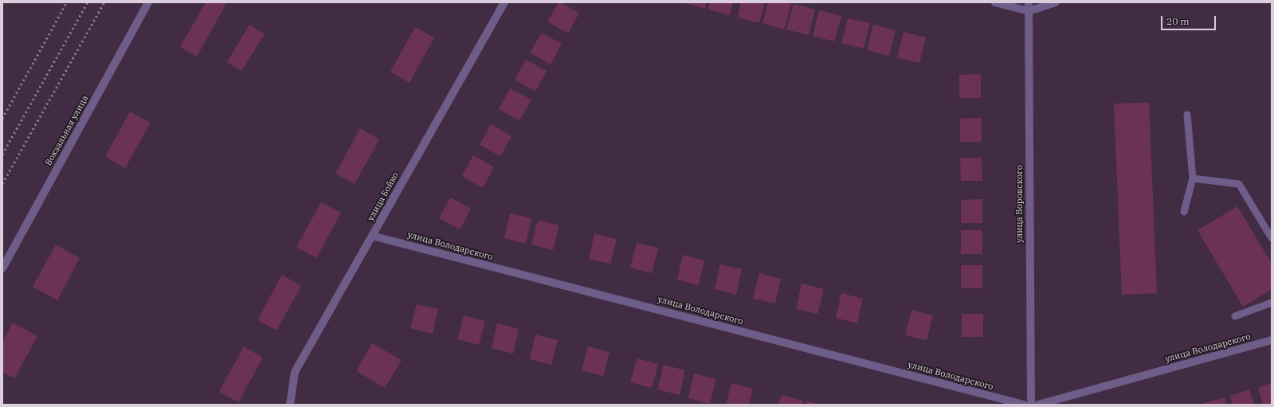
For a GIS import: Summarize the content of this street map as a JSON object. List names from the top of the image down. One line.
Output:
{"streets":{"street":["Вокзальная улица","улица Бойко","улица Воровского","улица Володарского"]},"crossings":[["улица Бойко","улица Володарского"]],"scale_bar":"20 m"}
